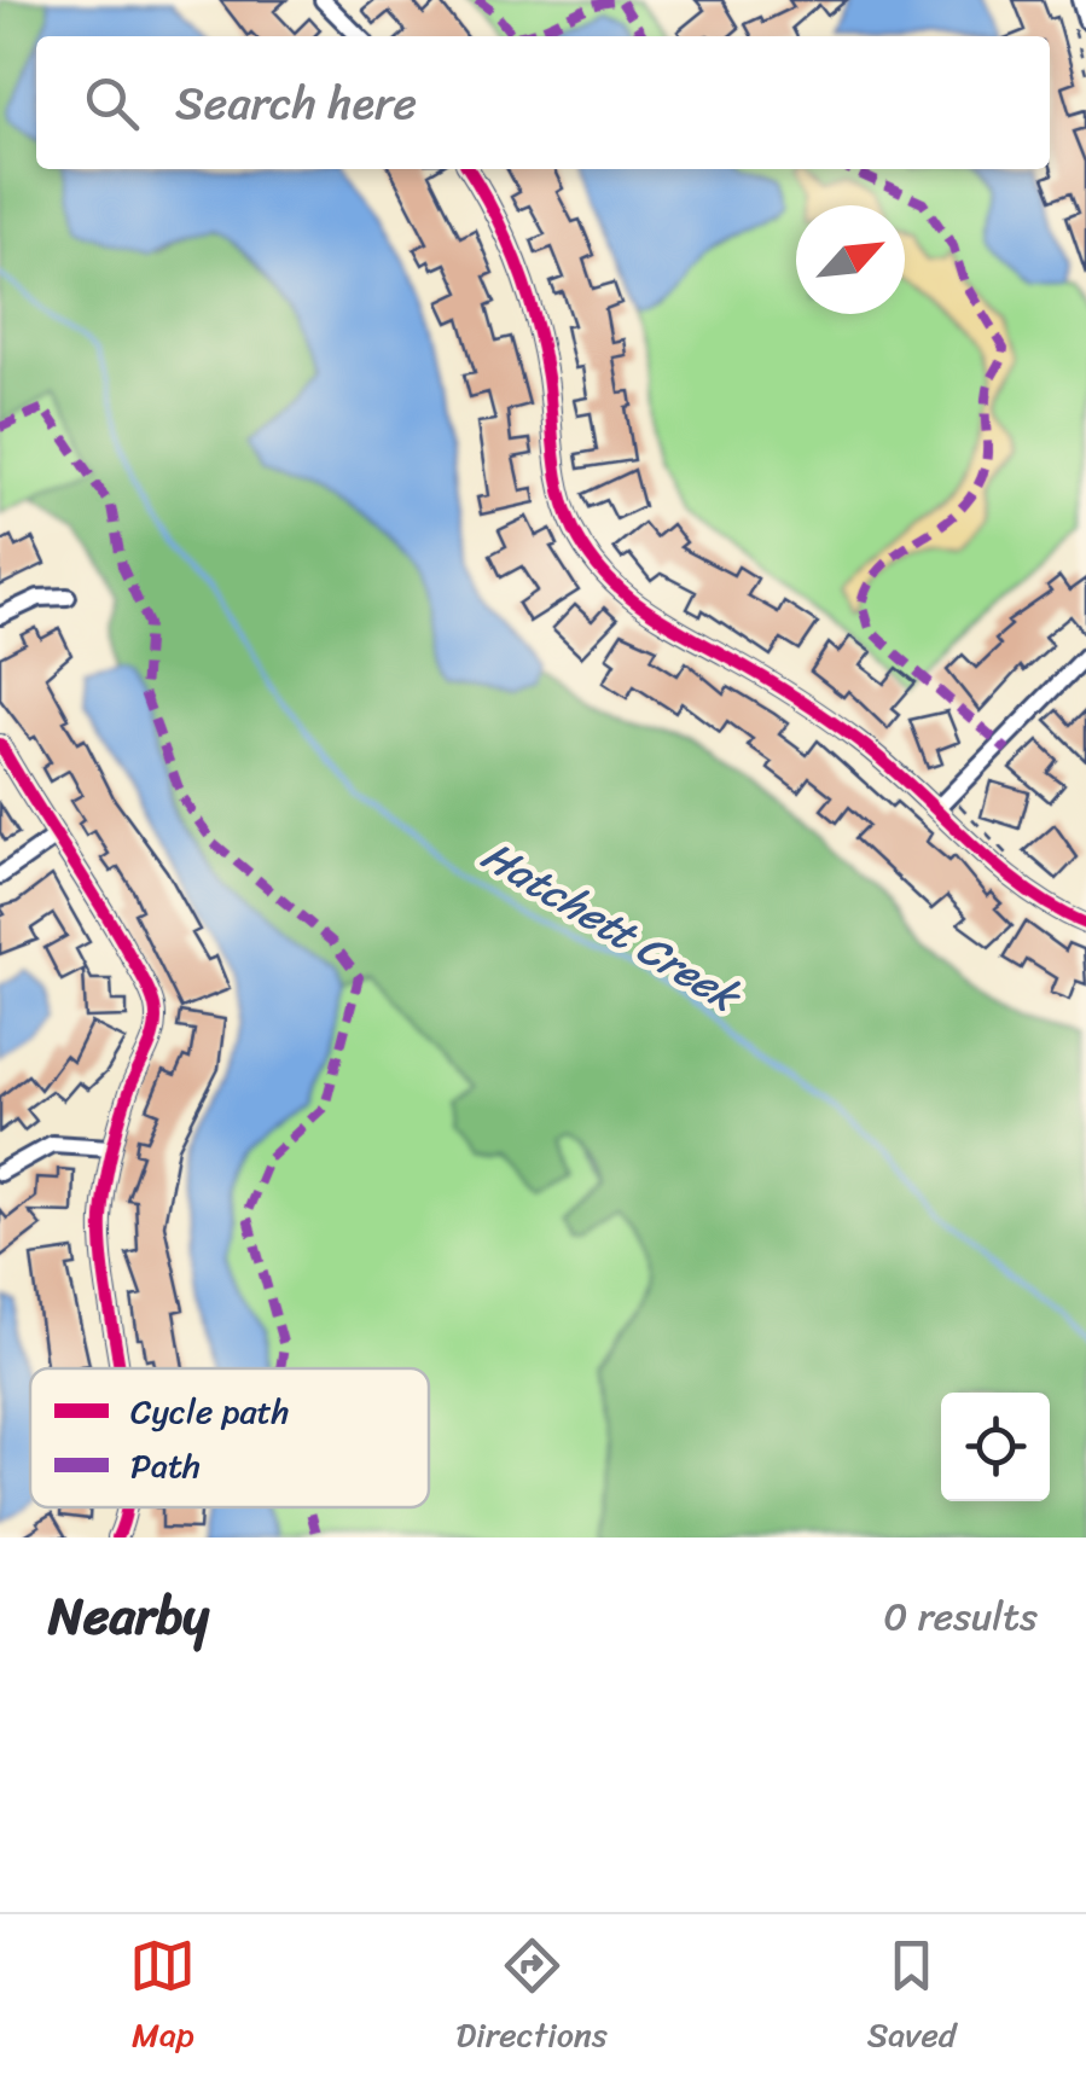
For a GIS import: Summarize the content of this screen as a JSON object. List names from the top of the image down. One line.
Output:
{"water":["Hatchett Creek"],"legend":["Cycle path","Path"],"north":"top right","page":{"search":"Search here","heading":["Nearby","0 results"],"nav":["Map","Directions","Saved"]}}
